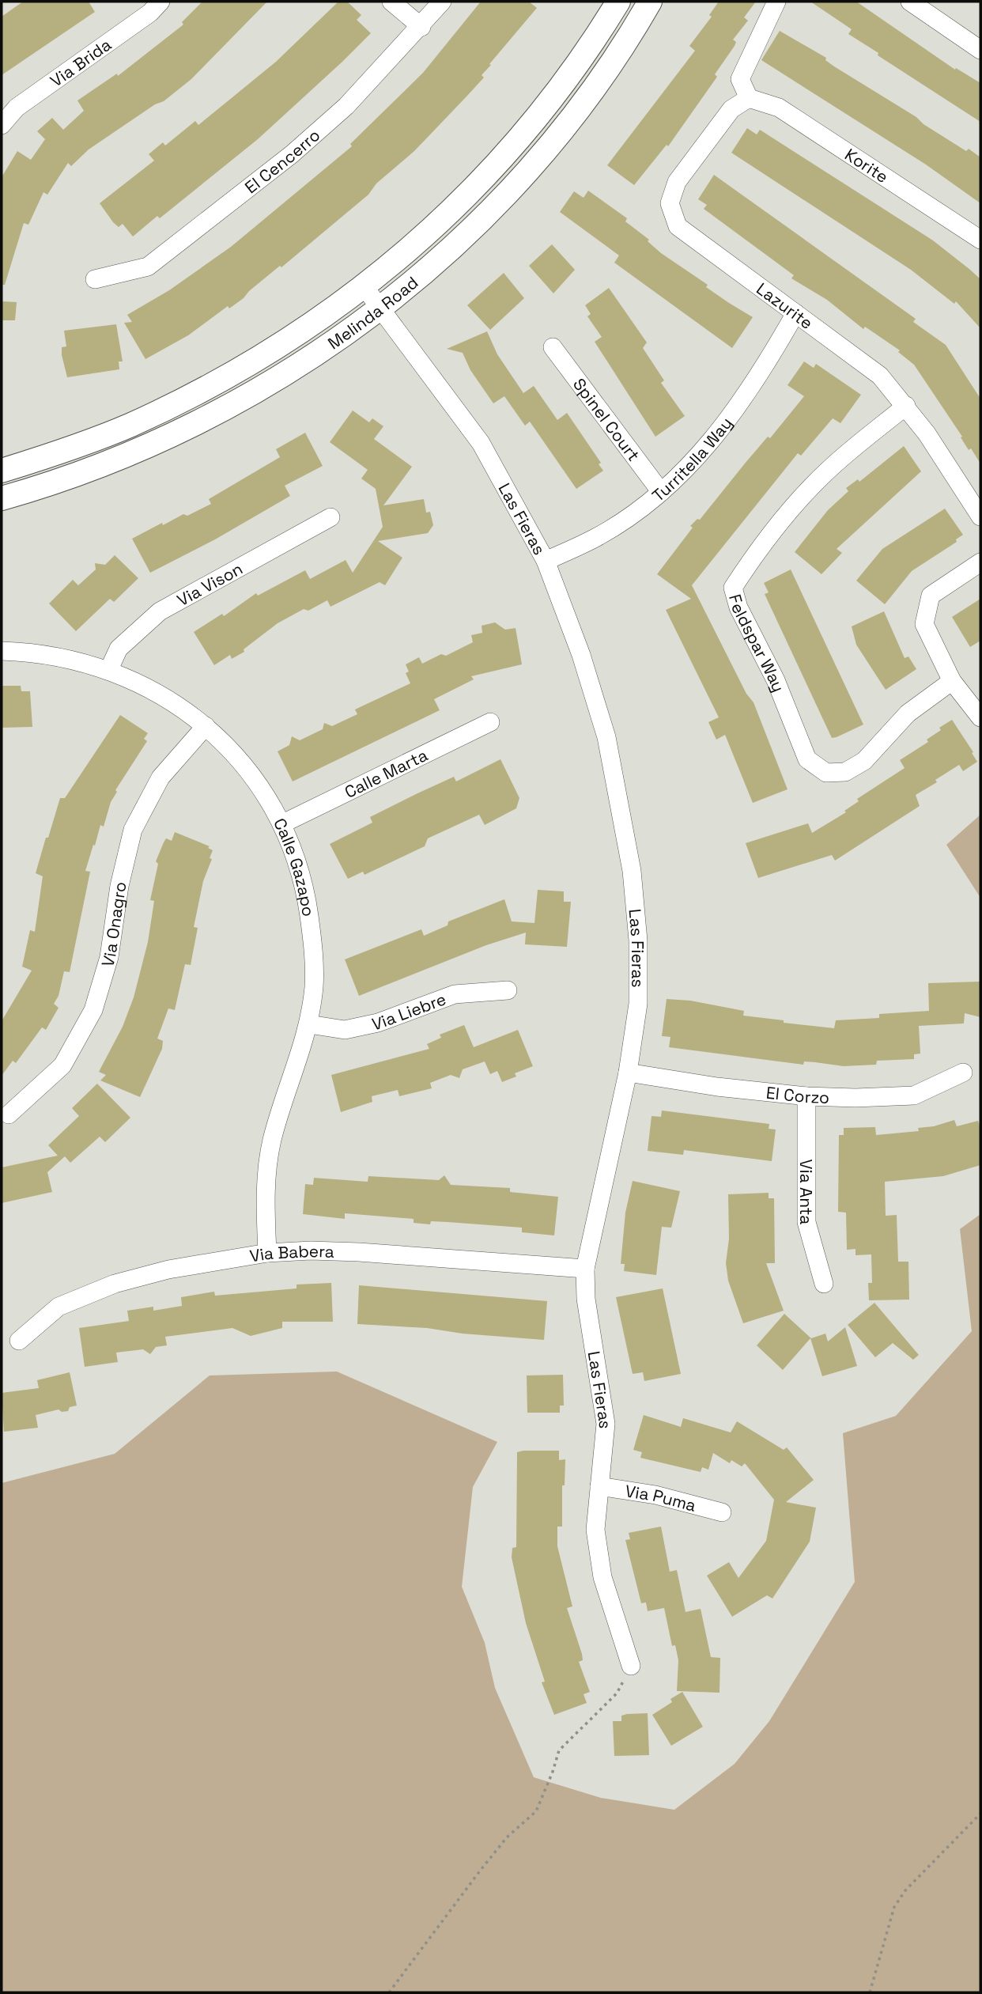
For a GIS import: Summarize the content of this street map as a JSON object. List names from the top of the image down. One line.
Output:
{"streets":{"main road":["Melinda Road"],"street":["Via Brida","El Cencerro","Korite","Lazurite","Spinel Court","Turritella Way","Las Fieras","Via Vison","Feldspar Way","Calle Marta","Calle Gazapo","Via Onagro","Via Liebre","El Corzo","Via Anta","Via Babera","Via Puma"]},"crossings":[["Korite","Lazurite"],["Lazurite","Turritella Way"],["Lazurite","Feldspar Way"],["Melinda Road","Las Fieras"],["Spinel Court","Turritella Way"],["Turritella Way","Las Fieras"],["Las Fieras","El Corzo"],["Las Fieras","Via Babera"],["Las Fieras","Via Puma"],["Via Vison","Calle Gazapo"],["Calle Marta","Calle Gazapo"],["Calle Gazapo","Via Onagro"],["Calle Gazapo","Via Liebre"],["Calle Gazapo","Via Babera"],["El Corzo","Via Anta"]]}
